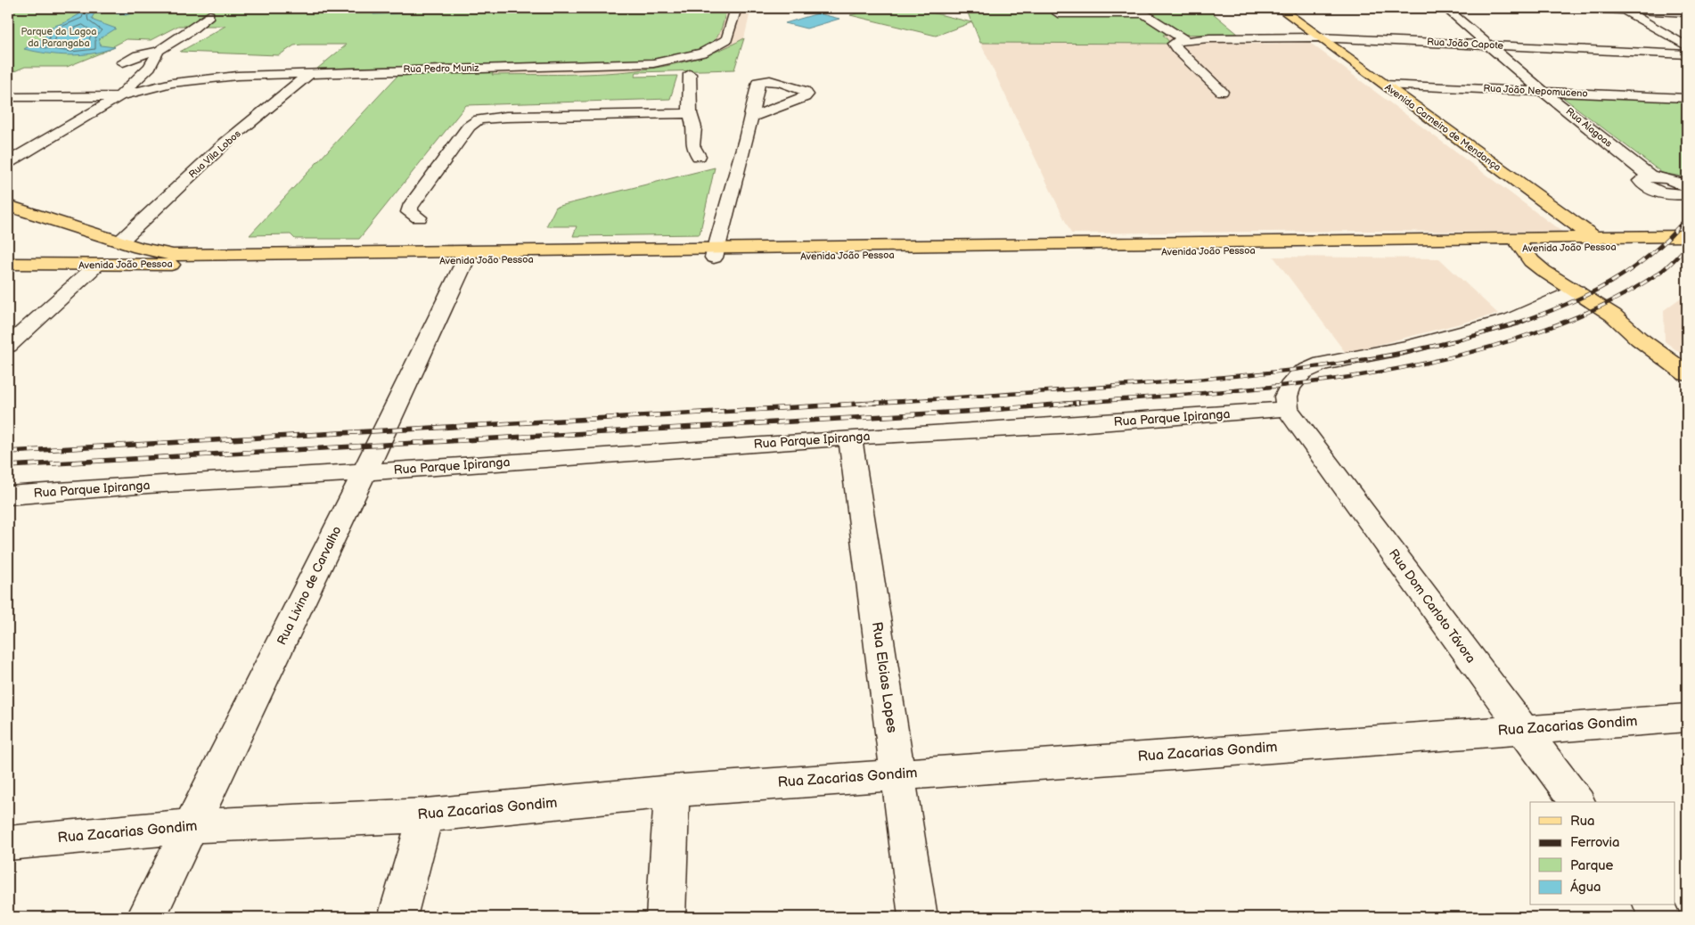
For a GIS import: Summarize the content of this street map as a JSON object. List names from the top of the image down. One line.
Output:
{"streets":{"main road":["Avenida Carneiro de Mendonça","Avenida João Pessoa"],"street":["Rua João Capote","Rua Pedro Muniz","Rua João Nepomuceno","Rua Alagoas","Rua Vila Lobos","Rua Parque Ipiranga","Rua Livino de Carvalho","Rua Dom Carloto Távora","Rua Elcias Lopes","Rua Zacarias Gondim"]},"crossings":[["Rua João Capote","Avenida Carneiro de Mendonça"],["Rua João Capote","Rua Alagoas"],["Rua Pedro Muniz","Rua Vila Lobos"],["Rua João Nepomuceno","Avenida Carneiro de Mendonça"],["Rua João Nepomuceno","Rua Alagoas"],["Avenida Carneiro de Mendonça","Avenida João Pessoa"],["Rua Vila Lobos","Avenida João Pessoa"],["Avenida João Pessoa","Rua Livino de Carvalho"],["Rua Parque Ipiranga","Rua Livino de Carvalho"],["Rua Parque Ipiranga","Rua Dom Carloto Távora"],["Rua Parque Ipiranga","Rua Elcias Lopes"],["Rua Livino de Carvalho","Rua Zacarias Gondim"],["Rua Dom Carloto Távora","Rua Zacarias Gondim"],["Rua Elcias Lopes","Rua Zacarias Gondim"]],"parks":["Parque da Lagoa da Parangaba"],"legend":["Rua","Ferrovia","Parque","Água"]}
